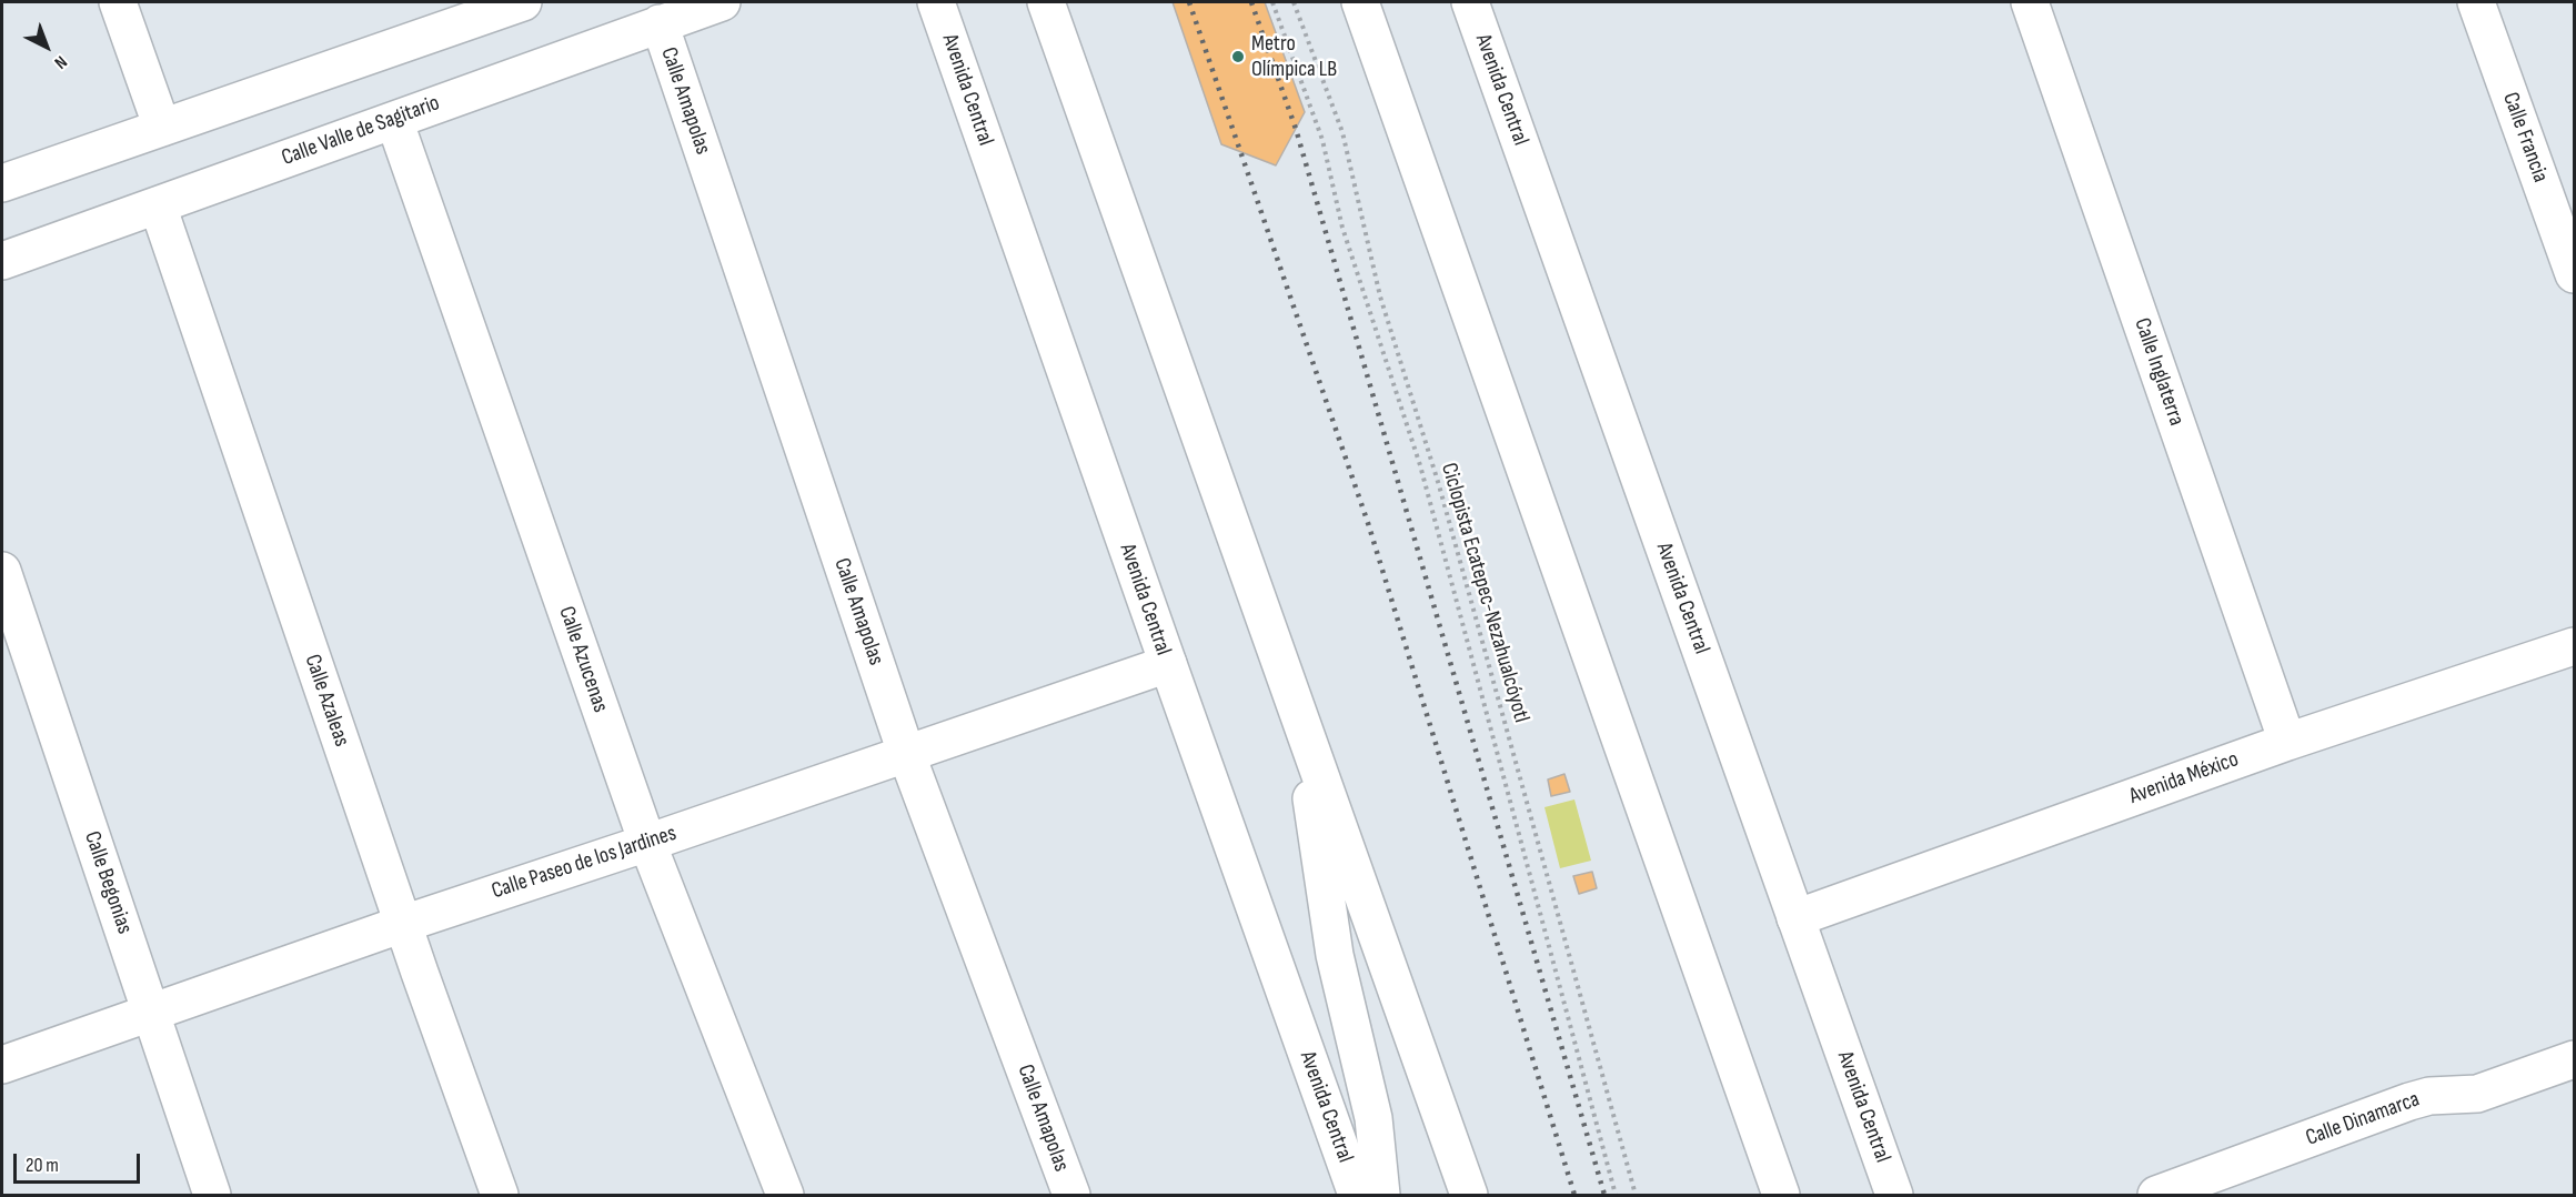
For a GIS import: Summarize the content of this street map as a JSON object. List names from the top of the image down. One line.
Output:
{"streets":{"main road":["Avenida Central","Calle Amapolas","Calle Valle de Sagitario","Calle Francia","Calle Inglaterra","Calle Azucenas","Calle Azaleas","Avenida México","Calle Paseo de los Jardines","Calle Begonias","Calle Dinamarca"],"path":["Ciclopista Ecatepec-Nezahualcóyotl"]},"crossings":[["Avenida Central","Avenida México"],["Avenida Central","Calle Paseo de los Jardines"],["Calle Amapolas","Calle Valle de Sagitario"],["Calle Amapolas","Calle Paseo de los Jardines"],["Calle Valle de Sagitario","Calle Azucenas"],["Calle Valle de Sagitario","Calle Azaleas"],["Calle Inglaterra","Avenida México"],["Calle Azucenas","Calle Paseo de los Jardines"],["Calle Azaleas","Calle Paseo de los Jardines"],["Calle Paseo de los Jardines","Calle Begonias"]],"places":["Metro Olímpica LB"],"scale_bar":"20 m","north":"bottom right"}
